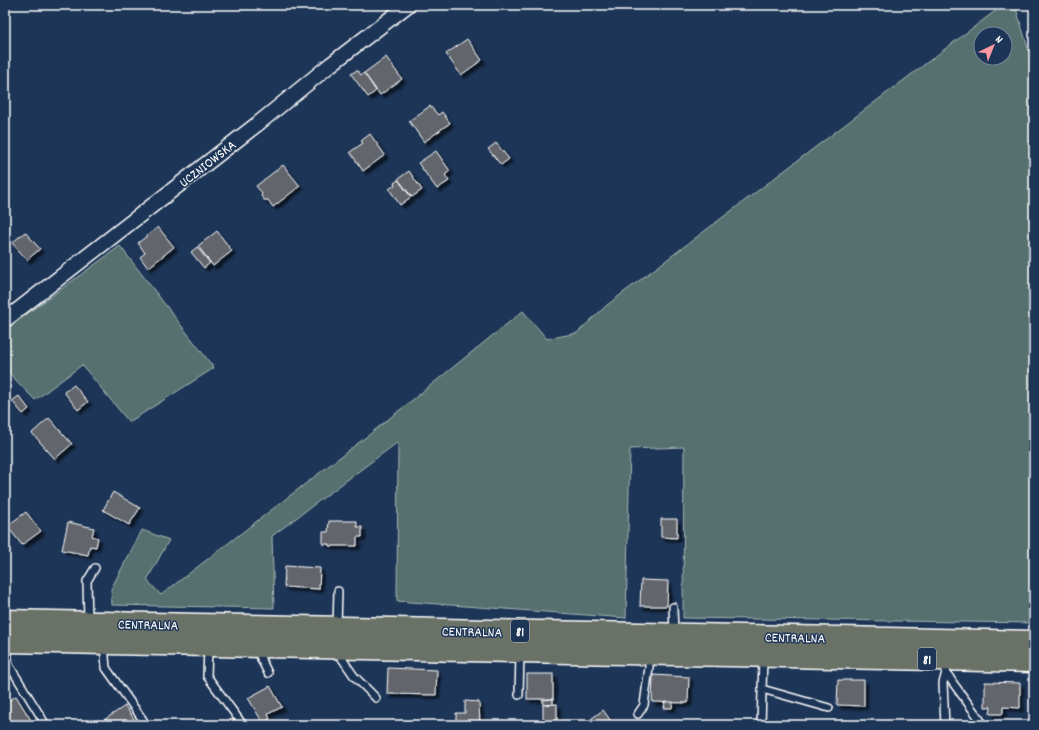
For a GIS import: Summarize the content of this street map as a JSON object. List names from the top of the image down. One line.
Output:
{"streets":{"main road":["CENTRALNA","81"],"street":["UCZNIOWSKA"]},"north":"top right"}
